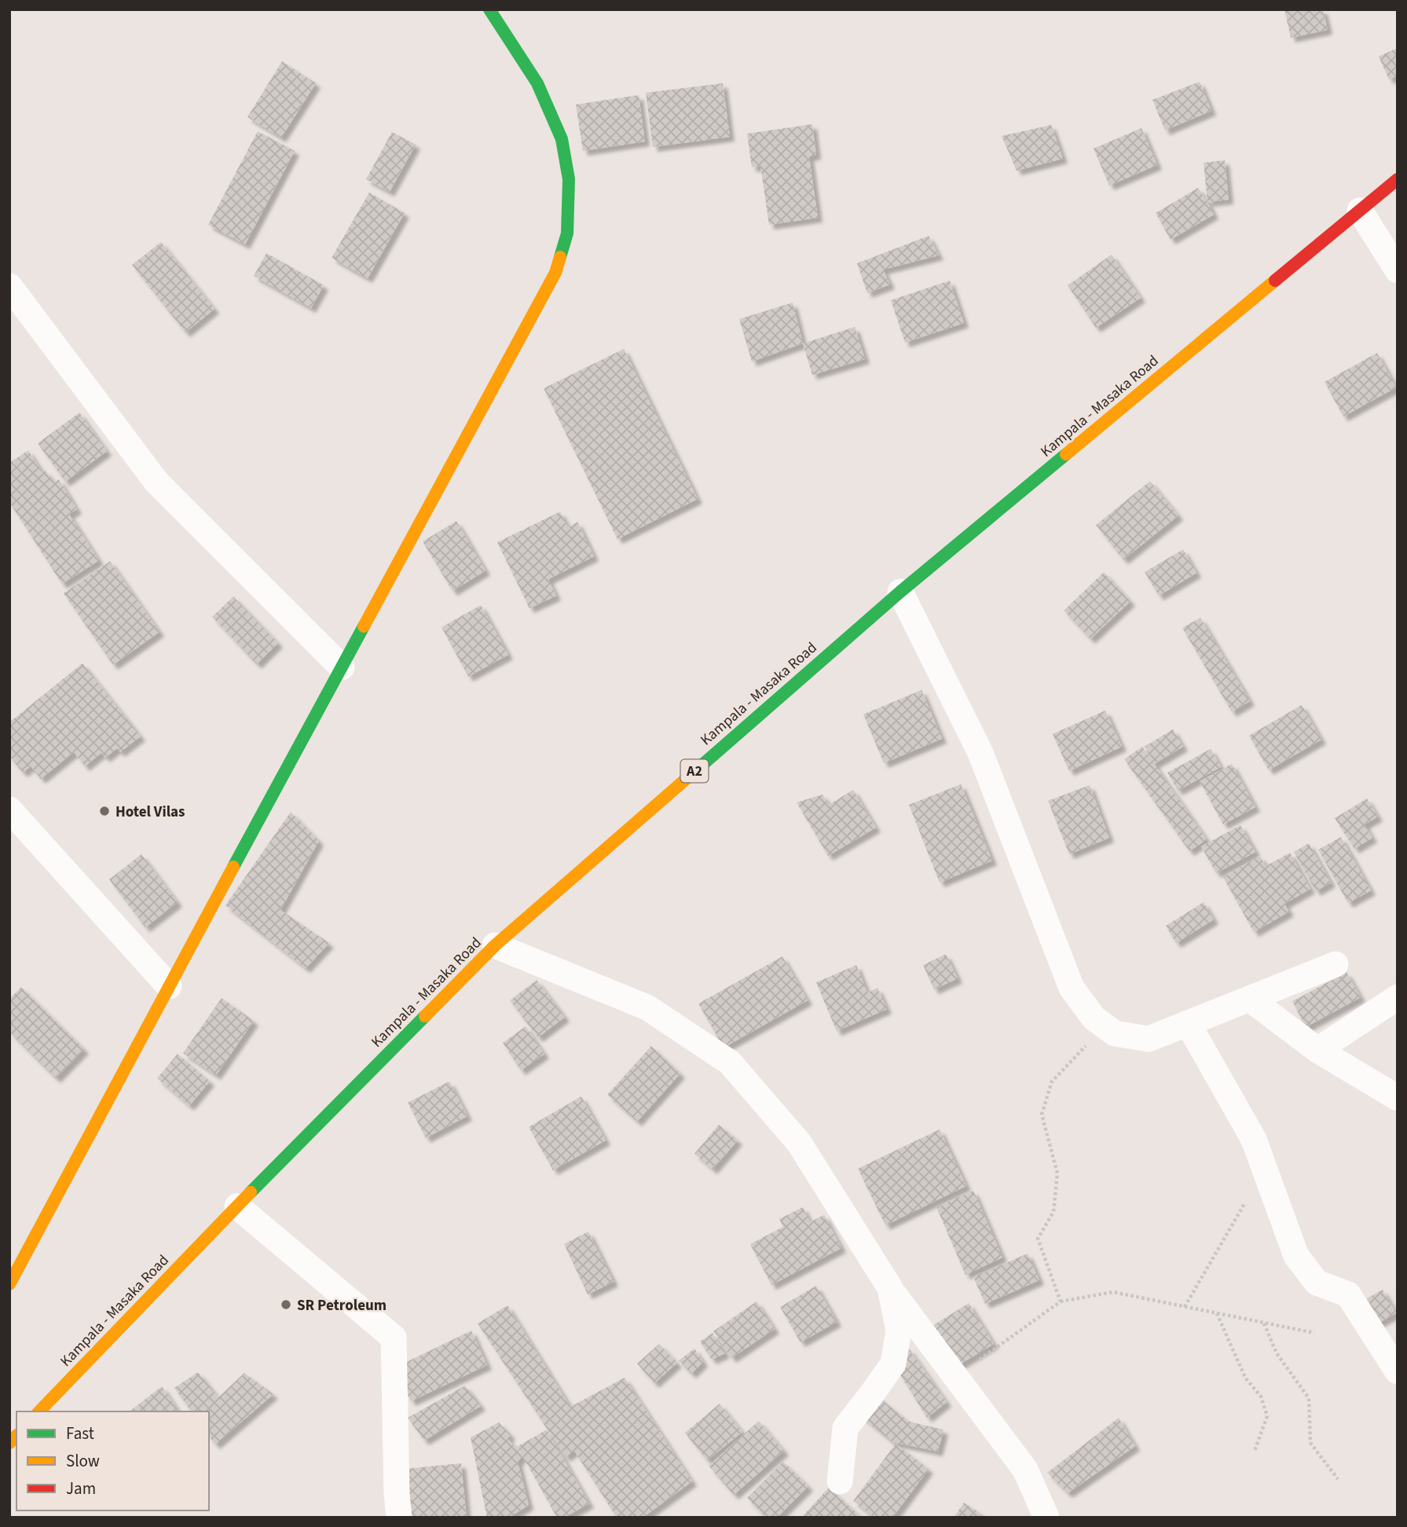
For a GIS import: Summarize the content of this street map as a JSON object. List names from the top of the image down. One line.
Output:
{"streets":{"main road":["Kampala - Masaka Road","A2"]},"places":["Hotel Vilas","SR Petroleum"],"legend":["Fast","Slow","Jam"]}
